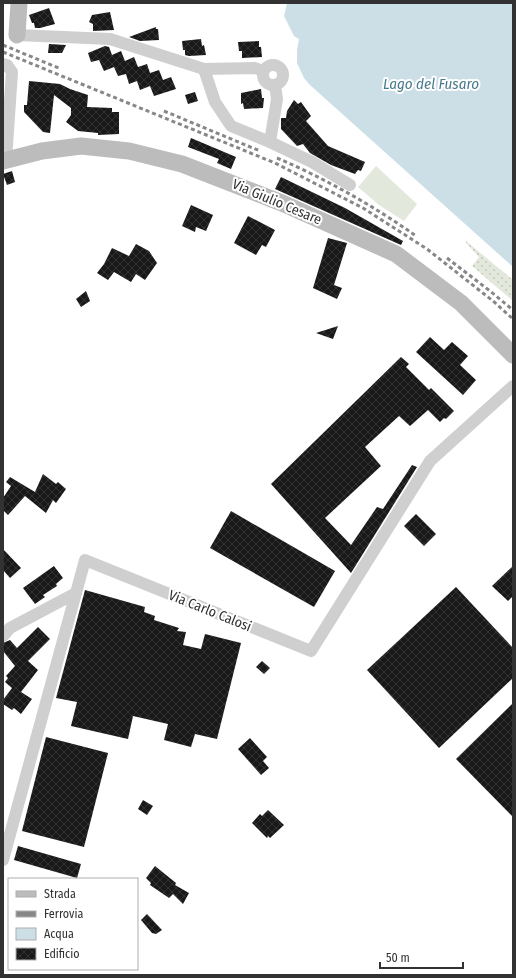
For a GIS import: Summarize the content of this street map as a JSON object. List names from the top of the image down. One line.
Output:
{"streets":{"street":["Via Giulio Cesare","Via Carlo Calosi"]},"water":["Lago del Fusaro"],"legend":["Strada","Ferrovia","Acqua","Edificio"],"scale_bar":"50 m"}
